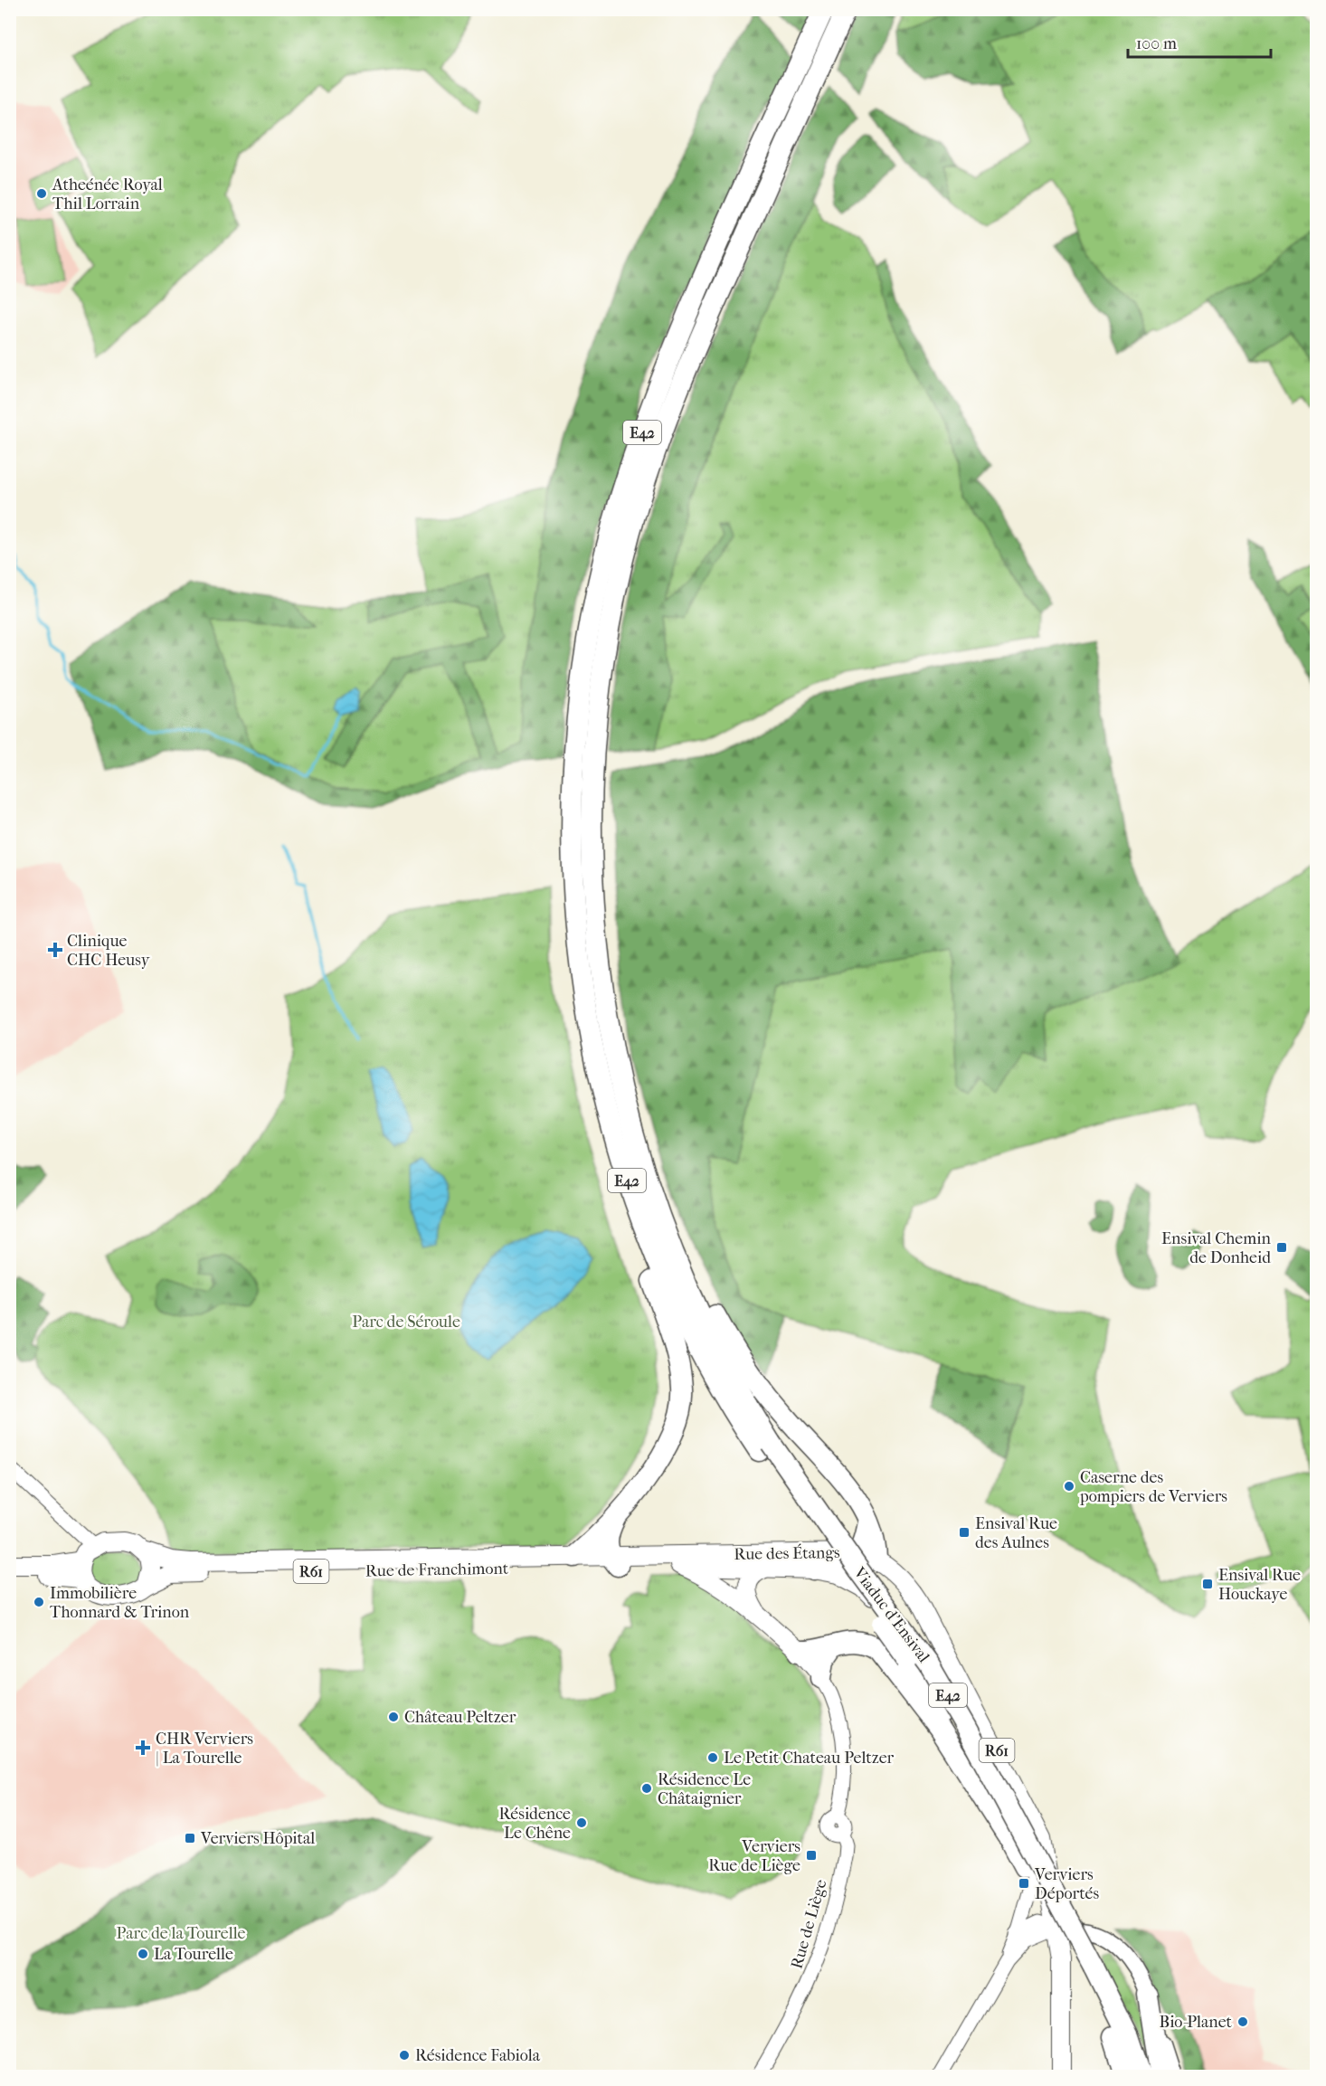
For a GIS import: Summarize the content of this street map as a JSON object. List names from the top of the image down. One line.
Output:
{"streets":{"highway":["E42","Viaduc d’Ensival"],"main road":["Rue des Étangs","Rue de Franchimont","R61"],"street":["Rue de Liège"]},"crossings":[["E42","Viaduc d’Ensival"],["Rue des Étangs","Rue de Franchimont"],["Rue des Étangs","R61"],["Rue de Franchimont","R61"]],"parks":["Parc de Séroule","Parc de la Tourelle"],"places":{"other":["Atheénée Royal Thil Lorrain","Caserne des pompiers de Verviers","Immobilière Thonnard & Trinon","Château Peltzer","Le Petit Chateau Peltzer","Résidence Le Châtaignier","Résidence Le Chêne","La Tourelle","Bio-Planet","Résidence Fabiola"],"health":["Clinique CHC Heusy","CHR Verviers | La Tourelle"],"transit":["Ensival Chemin de Donheid","Ensival Rue des Aulnes","Ensival Rue Houckaye","Verviers Hôpital","Verviers Rue de Liège","Verviers Déportés"]},"scale_bar":"100 m"}
